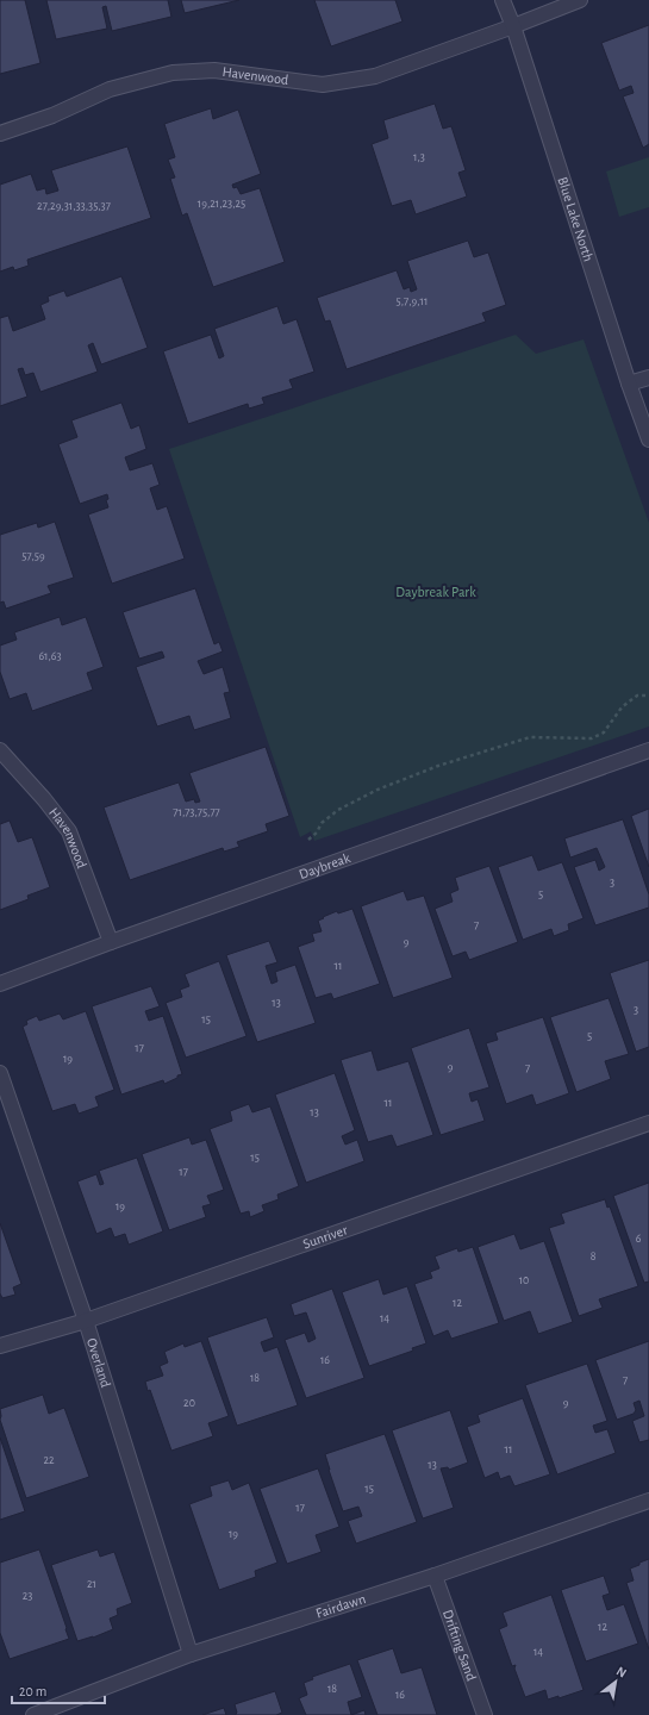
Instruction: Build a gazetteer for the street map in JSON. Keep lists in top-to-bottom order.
{
  "streets": {
    "street": [
      "Havenwood",
      "Blue Lake North",
      "Daybreak",
      "Sunriver",
      "Overland",
      "Fairdawn",
      "Drifting Sand"
    ]
  },
  "crossings": [
    ["Havenwood", "Blue Lake North"],
    ["Havenwood", "Daybreak"],
    ["Sunriver", "Overland"],
    ["Overland", "Fairdawn"],
    ["Fairdawn", "Drifting Sand"]
  ],
  "parks": ["Daybreak Park"],
  "house_numbers": [
    "1,3",
    "19,21,23,25",
    "27,29,31,33,35,37",
    "5,7,9,11",
    "57,59",
    "61,63",
    "71,73,75,77",
    "3",
    "5",
    "7",
    "9",
    "11",
    "13",
    "3",
    "15",
    "5",
    "17",
    "19",
    "9",
    "7",
    "11",
    "13",
    "15",
    "17",
    "19",
    "6",
    "8",
    "10",
    "12",
    "14",
    "16",
    "18",
    "7",
    "20",
    "9",
    "11",
    "22",
    "13",
    "15",
    "17",
    "19",
    "21",
    "23",
    "12",
    "14",
    "18",
    "16"
  ],
  "scale_bar": "20 m",
  "north": "top right"
}
